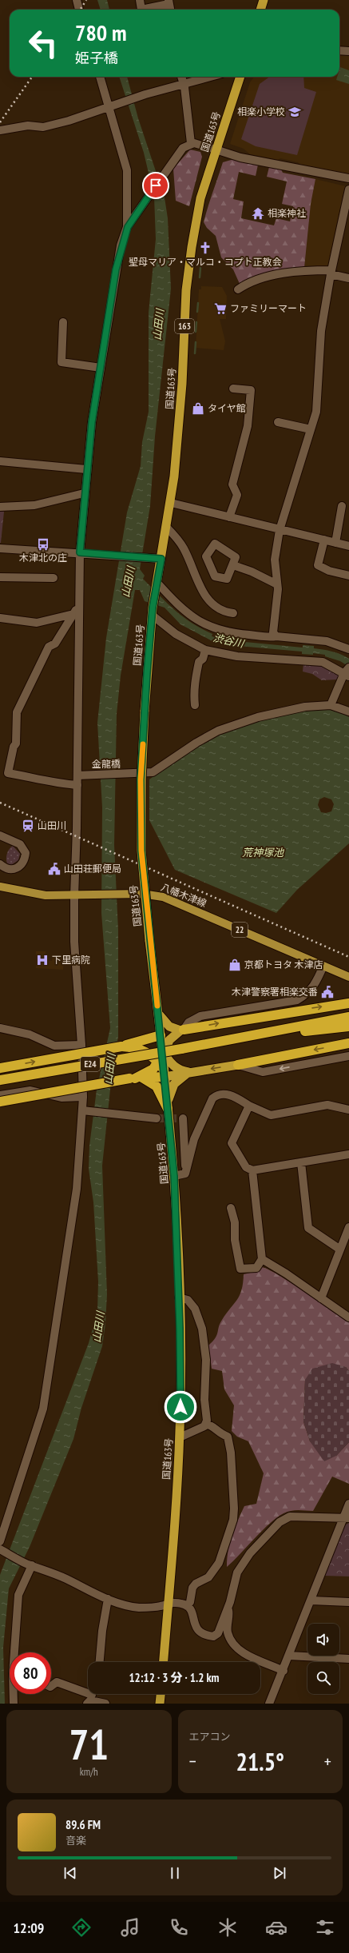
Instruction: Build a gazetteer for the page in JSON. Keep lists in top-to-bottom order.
{
  "streets": {
    "highway": ["国道163号", "163", "E24"],
    "main road": ["八幡木津線", "22"],
    "street": ["金龍橋"]
  },
  "water": ["山田川", "渋谷川", "荒神塚池"],
  "places": {
    "school or university": ["相楽小学校"],
    "temple": ["相楽神社"],
    "church": ["聖母マリア・マルコ・コプト正教会"],
    "supermarket": ["ファミリーマート"],
    "shop": ["タイヤ館", "京都トヨタ 木津店"],
    "bus stop": ["木津北の庄"],
    "station": ["山田川"],
    "public building": ["山田荘郵便局", "木津警察署相楽交番"],
    "hospital": ["下里病院"]
  },
  "page": {
    "turn": ["780 m", "姫子橋"],
    "limit": "80",
    "trip": "12:12 · 3 分 · 1.2 km",
    "tile": [
      ["71", "km/h"],
      "エアコン"
    ],
    "heat": ["−", "21.5°", "+"],
    "song": ["89.6 FM", "音楽"],
    "tabs": "12:09"
  }
}
